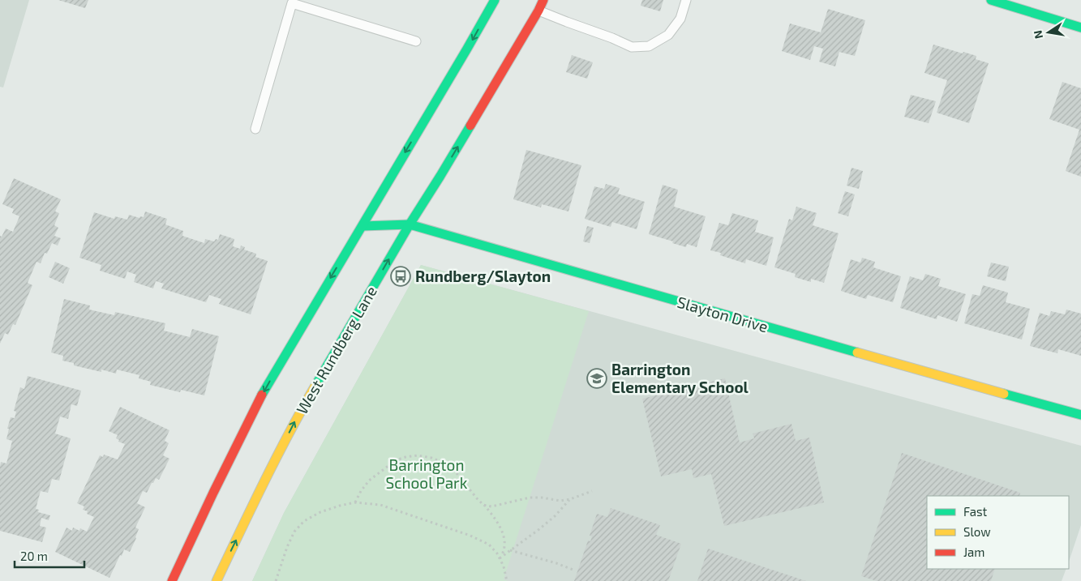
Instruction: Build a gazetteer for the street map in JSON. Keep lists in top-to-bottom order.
{
  "streets": {
    "main road": ["Slayton Drive", "West Rundberg Lane"]
  },
  "crossings": [
    ["Slayton Drive", "West Rundberg Lane"]
  ],
  "parks": ["Barrington School Park"],
  "places": {
    "bus stop": ["Rundberg/Slayton"],
    "school or university": ["Barrington Elementary School"]
  },
  "legend": ["Fast", "Slow", "Jam"],
  "scale_bar": "20 m",
  "north": "left"
}
